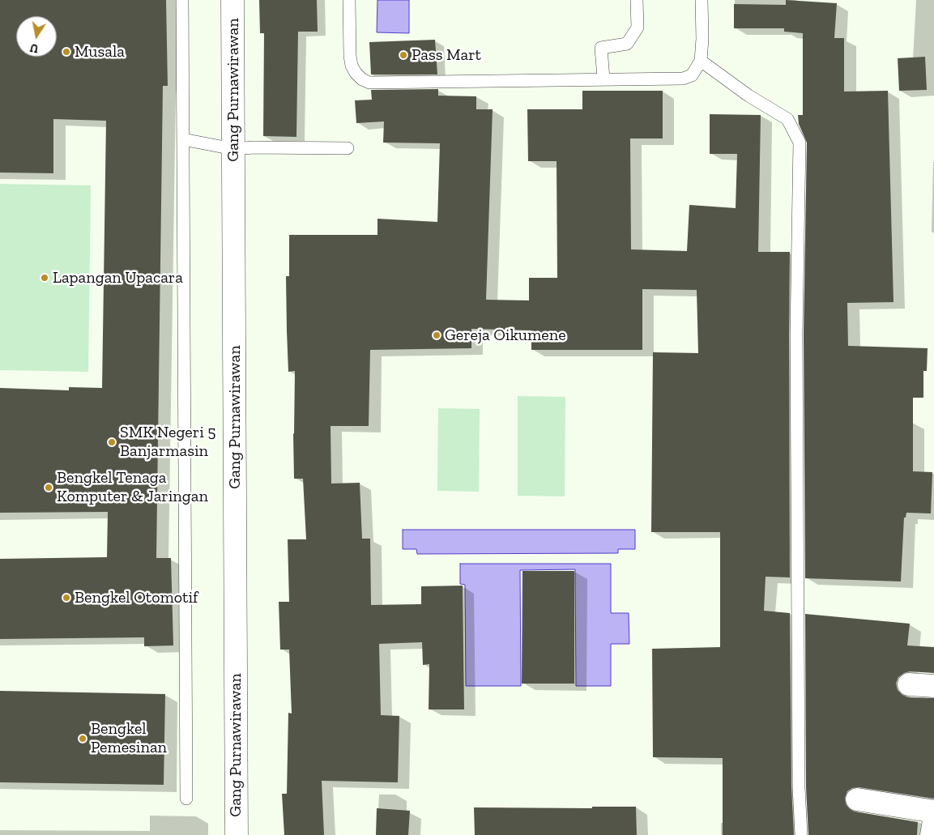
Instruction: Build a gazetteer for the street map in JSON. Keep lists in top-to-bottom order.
{
  "streets": {
    "street": ["Gang Purnawirawan"]
  },
  "places": [
    "Musala",
    "Pass Mart",
    "Lapangan Upacara",
    "Gereja Oikumene",
    "SMK Negeri 5 Banjarmasin",
    "Bengkel Tenaga Komputer & Jaringan",
    "Bengkel Otomotif",
    "Bengkel Pemesinan"
  ],
  "north": "bottom"
}
